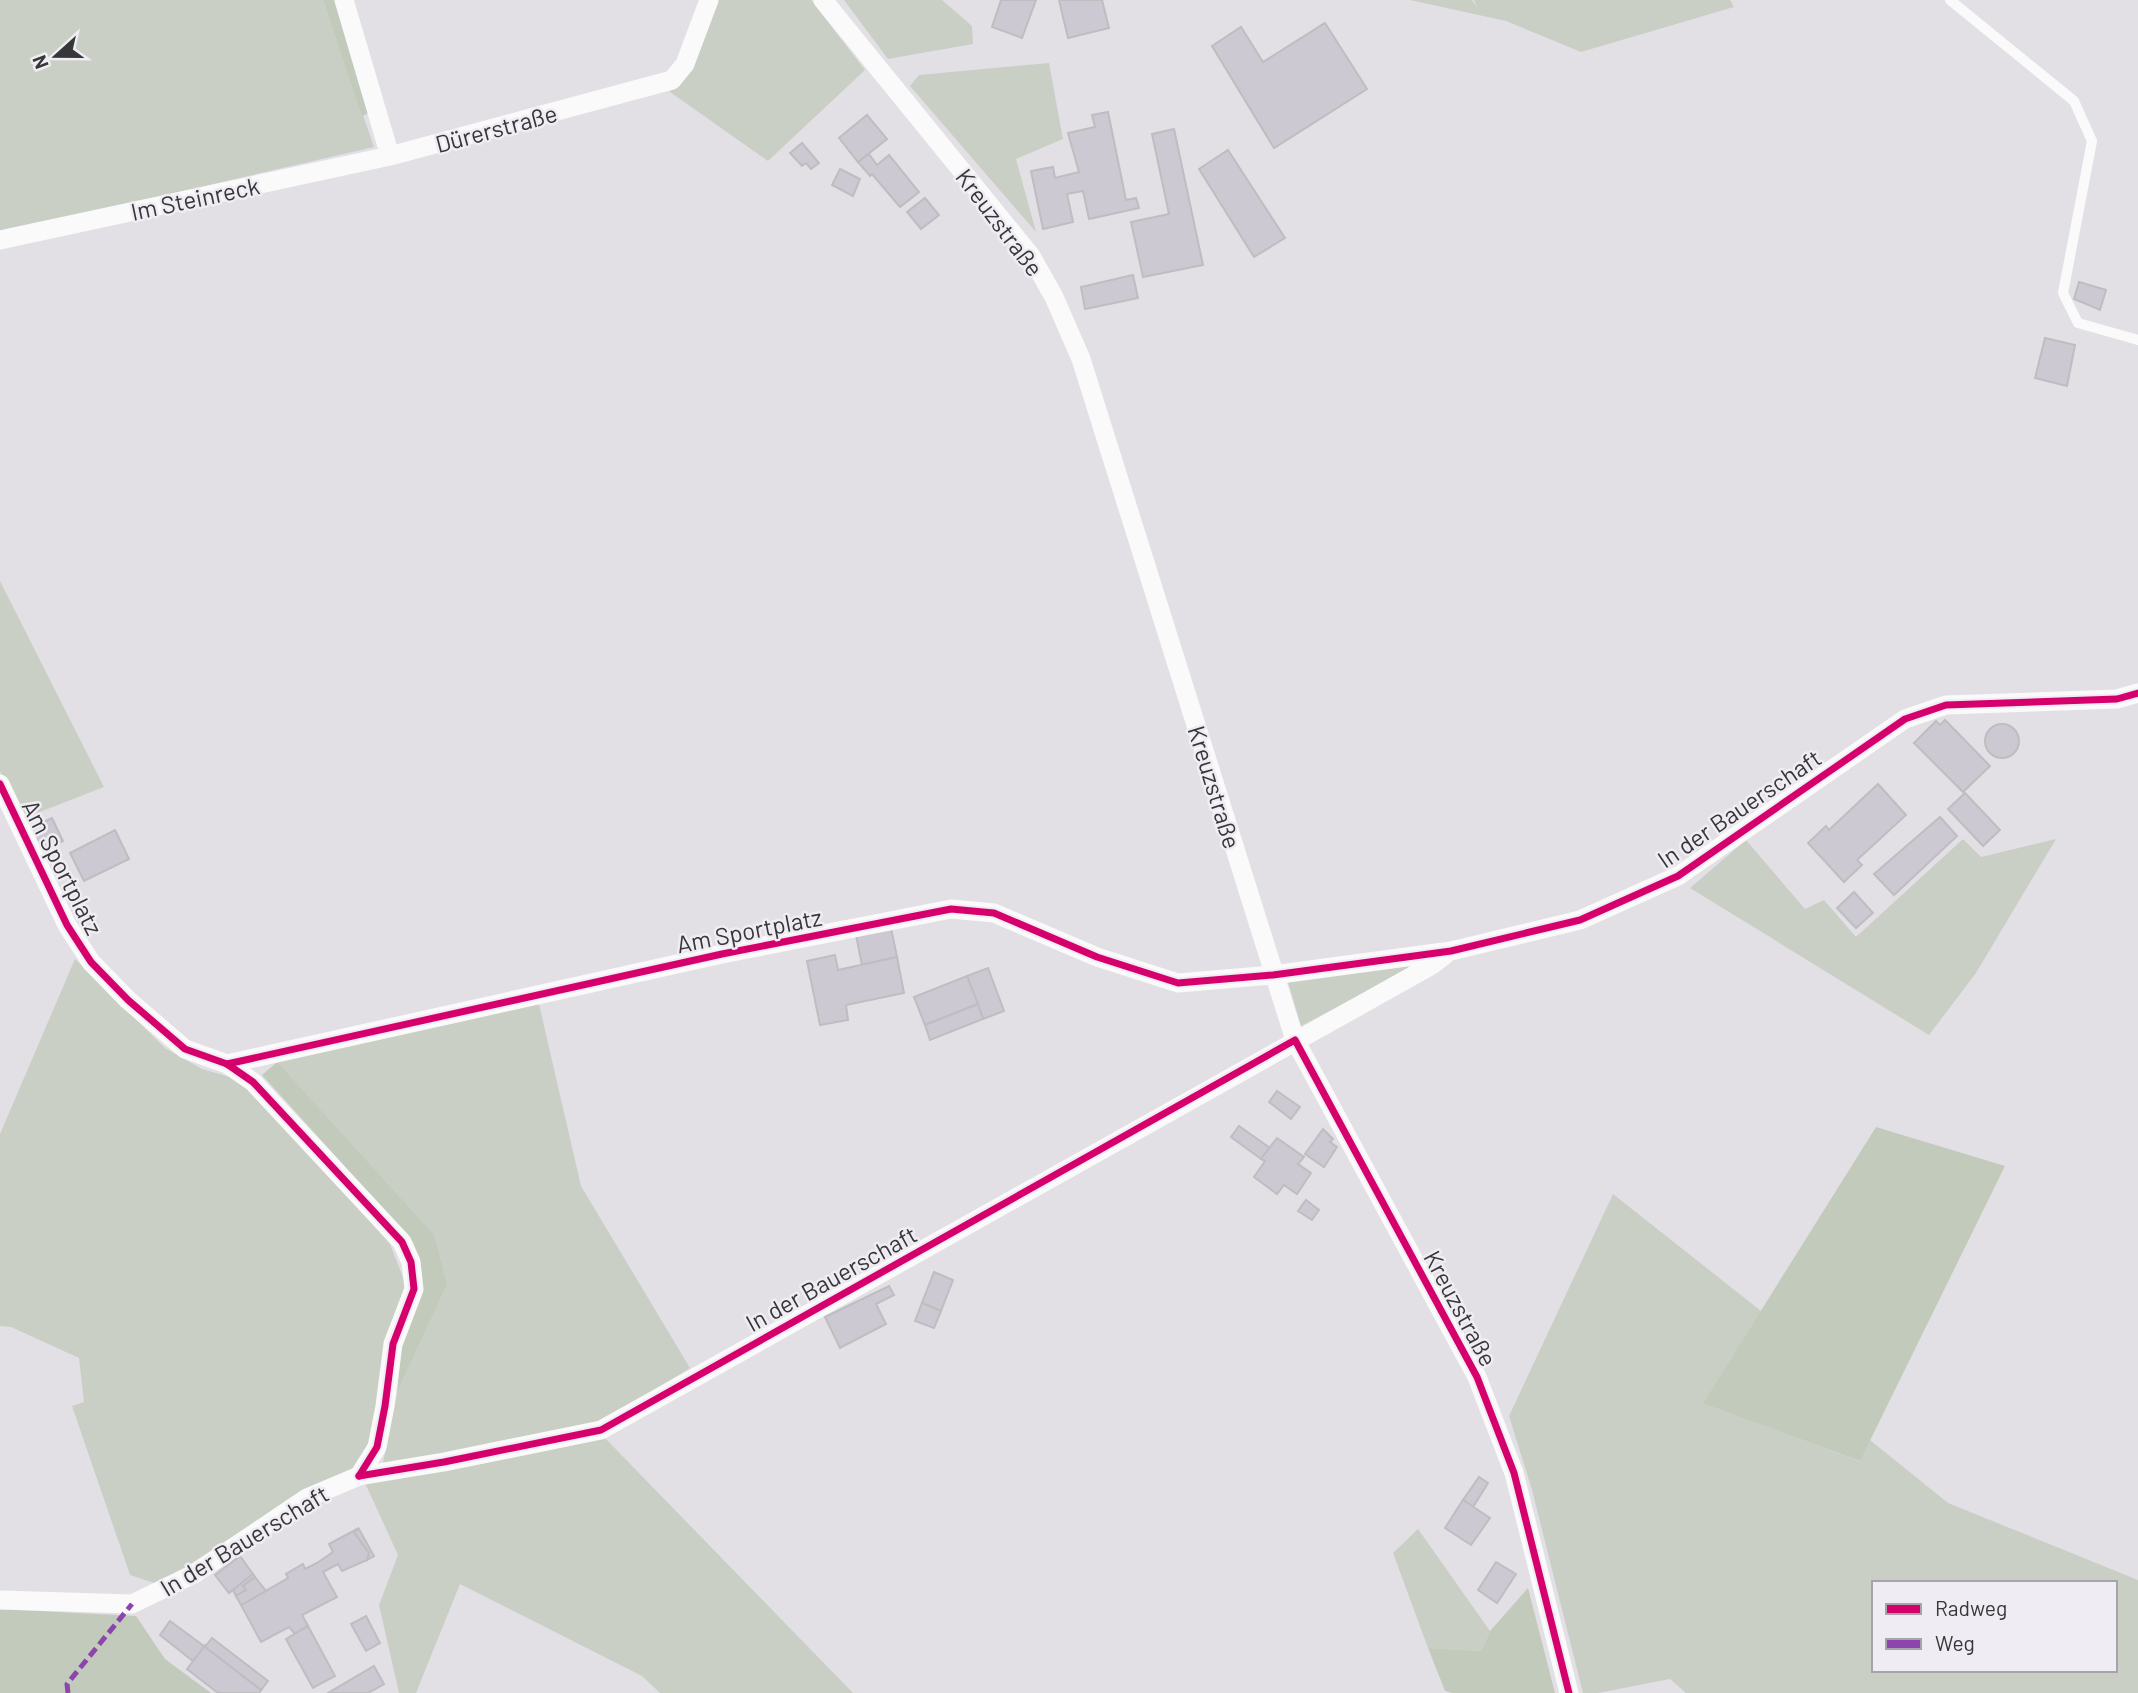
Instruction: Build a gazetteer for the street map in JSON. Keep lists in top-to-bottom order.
{
  "streets": {
    "street": [
      "Dürerstraße",
      "Im Steinreck",
      "Kreuzstraße",
      "In der Bauerschaft",
      "Am Sportplatz"
    ]
  },
  "crossings": [
    ["Dürerstraße", "Im Steinreck"],
    ["Kreuzstraße", "In der Bauerschaft"],
    ["Kreuzstraße", "Am Sportplatz"],
    ["In der Bauerschaft", "Am Sportplatz"]
  ],
  "legend": ["Radweg", "Weg"],
  "north": "left"
}
